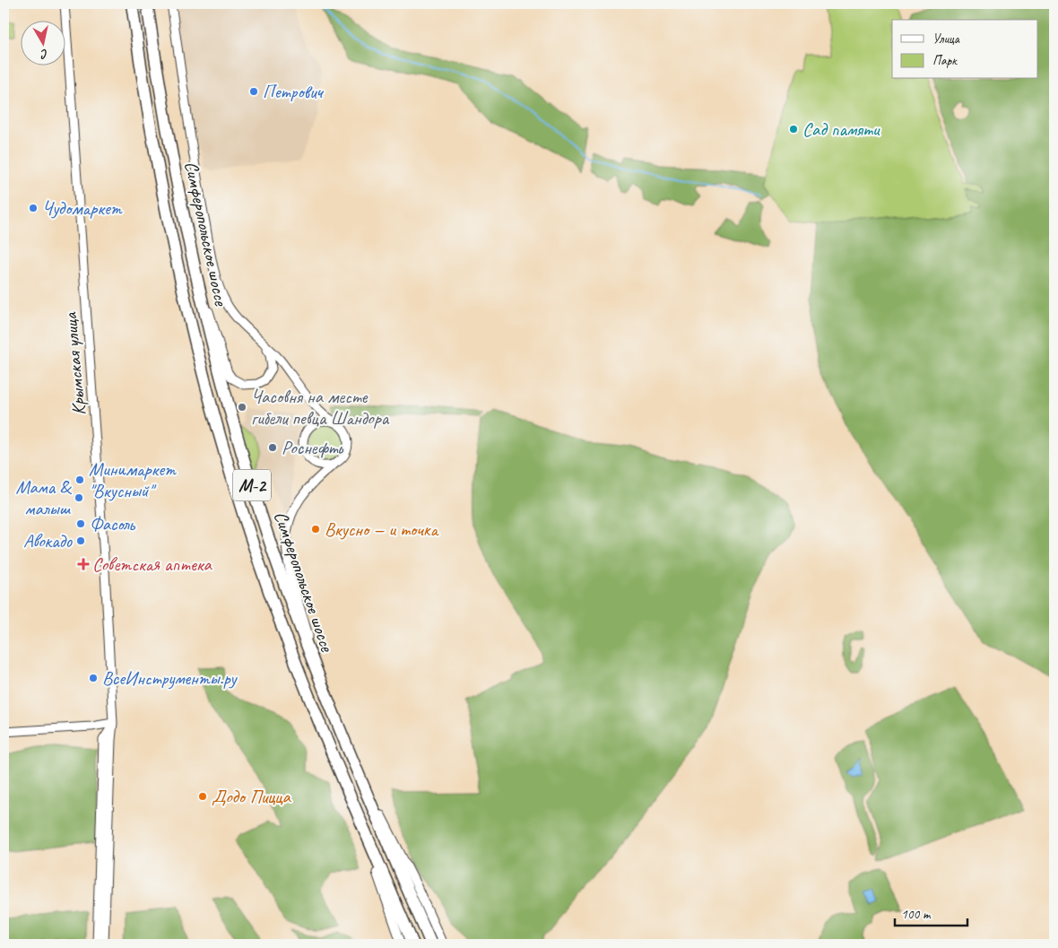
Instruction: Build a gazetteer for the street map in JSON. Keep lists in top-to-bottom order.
{
  "streets": {
    "highway": ["Симферопольское шоссе", "М-2"],
    "street": ["Крымская улица"]
  },
  "places": {
    "other": [
      "Петрович",
      "Сад памяти",
      "Чудомаркет",
      "Часовня на месте гибели певца Шандора",
      "Роснефть",
      "Минимаркет \"Вкусный\"",
      "Мама & малыш",
      "Фасоль",
      "Вкусно — и точка",
      "Авокадо",
      "ВсеИнструменты.ру",
      "Додо Пицца"
    ],
    "health": ["Советская аптека"]
  },
  "legend": ["Улица", "Парк"],
  "scale_bar": "100 m",
  "north": "bottom"
}
